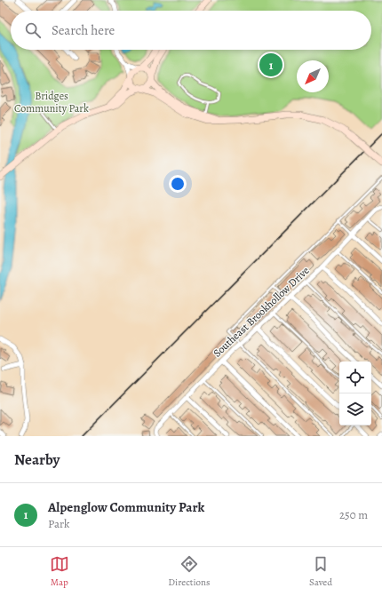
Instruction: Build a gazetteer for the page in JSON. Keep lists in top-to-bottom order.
{
  "streets": {
    "street": ["Southeast Brookhollow Drive"]
  },
  "parks": ["Bridges Community Park"],
  "north": "bottom left",
  "page": {
    "search": "Search here",
    "pins": "1",
    "heading": "Nearby",
    "list": [
      {
        "mark": "1",
        "name": "Alpenglow Community Park",
        "note": "Park",
        "value": "250 m"
      }
    ],
    "nav": ["Map", "Directions", "Saved"]
  }
}
